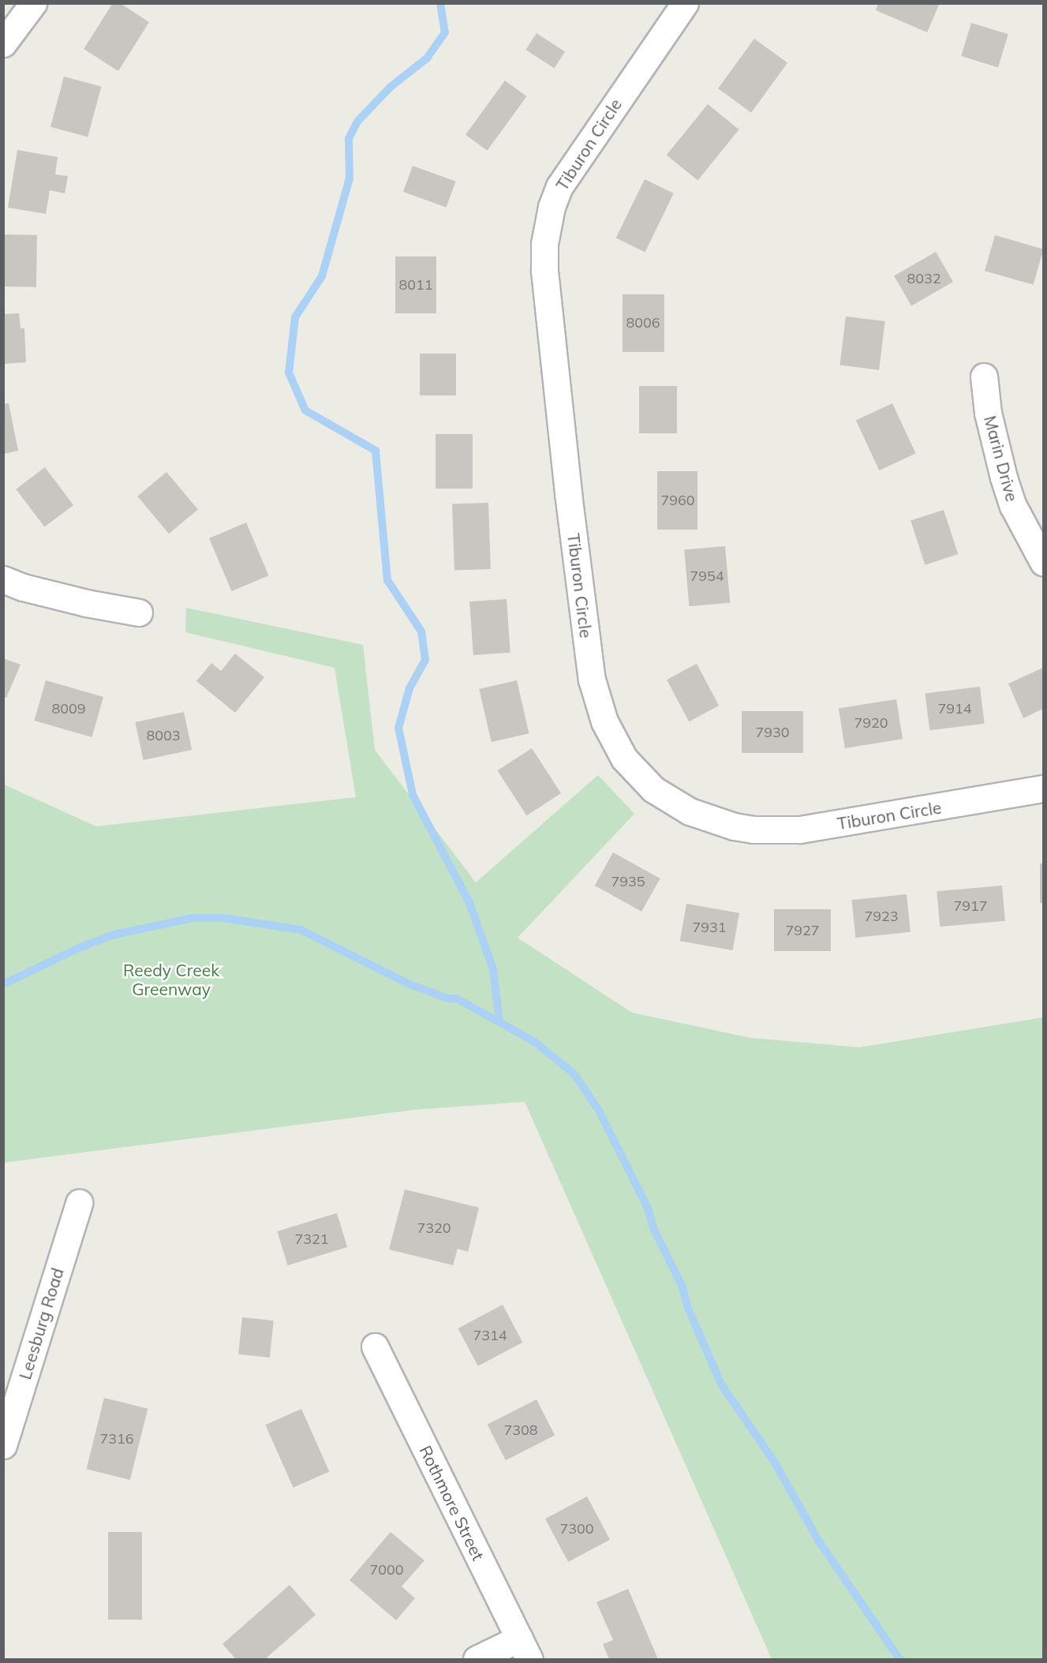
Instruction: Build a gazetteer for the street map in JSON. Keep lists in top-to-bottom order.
{
  "streets": {
    "street": [
      "Tiburon Circle",
      "Marin Drive",
      "Leesburg Road",
      "Rothmore Street"
    ]
  },
  "parks": ["Reedy Creek Greenway"],
  "house_numbers": [
    "8032",
    "8011",
    "8006",
    "7960",
    "7954",
    "8009",
    "7914",
    "7920",
    "7930",
    "8003",
    "7935",
    "7917",
    "7923",
    "7931",
    "7927",
    "7320",
    "7321",
    "7314",
    "7308",
    "7316",
    "7300",
    "7000"
  ]
}
